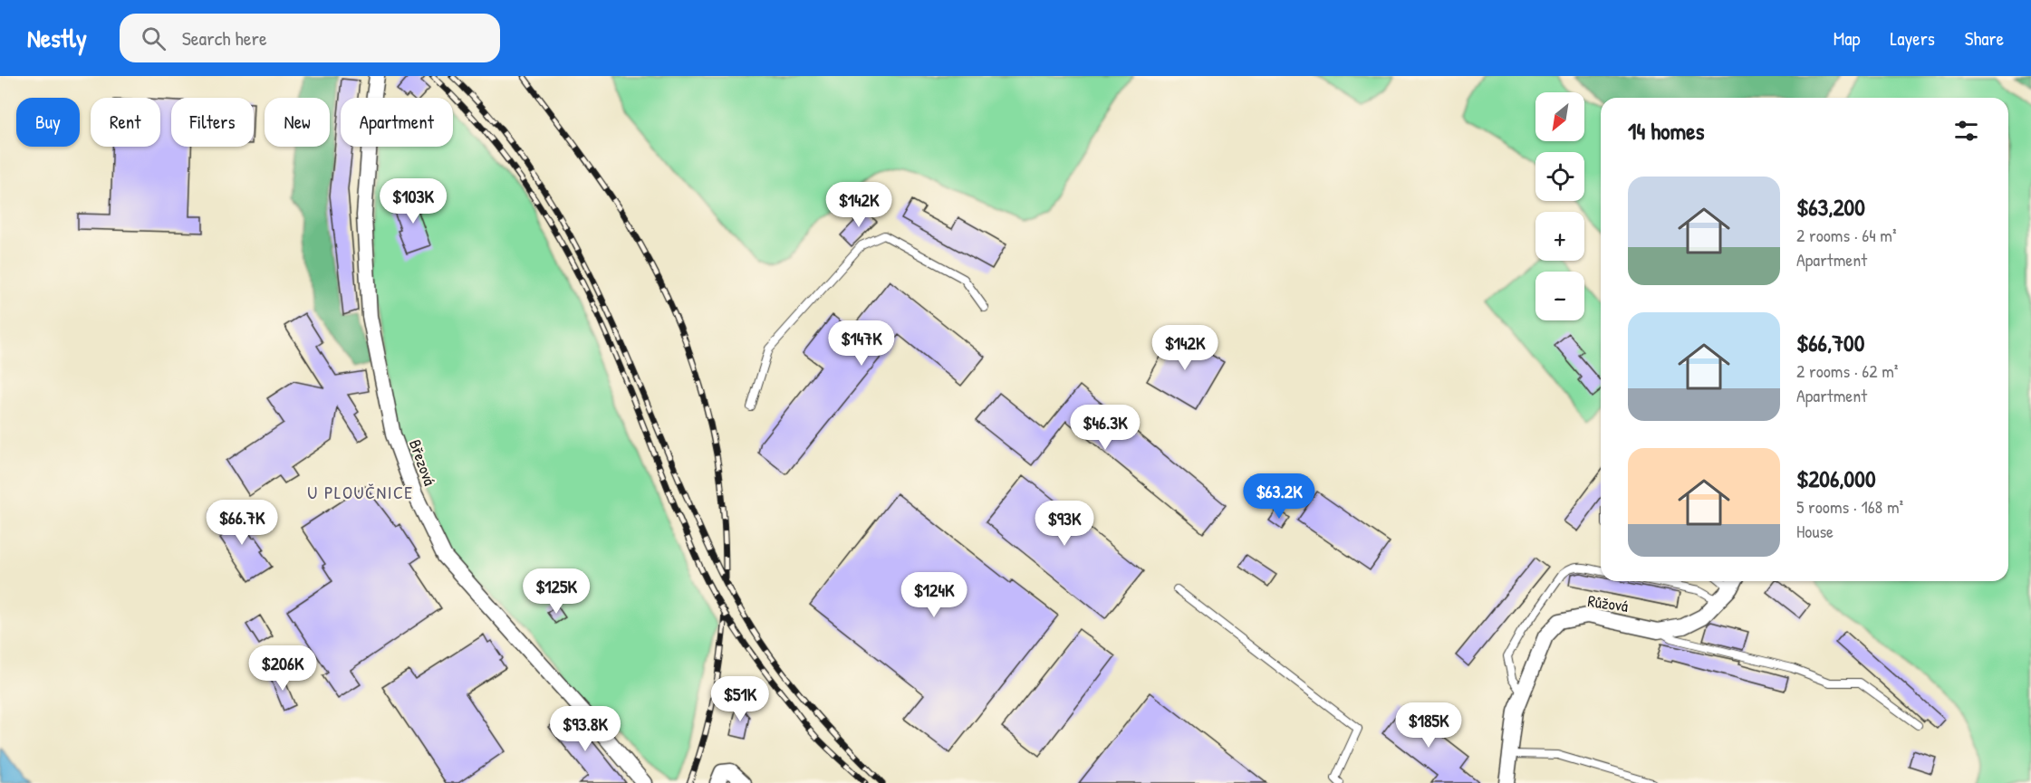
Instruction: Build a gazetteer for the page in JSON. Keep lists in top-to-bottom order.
{
  "streets": {
    "street": ["Březová", "Růžová"]
  },
  "districts": ["U PLOUČNICE"],
  "north": "bottom left",
  "page": {
    "header": "Nestly",
    "search": "Search here",
    "nav": ["Map", "Layers", "Share"],
    "map_buttons": ["+", "−"],
    "chip": [
      "Buy",
      "Rent",
      "Filters",
      "New",
      "Apartment"
    ],
    "heading": "14 homes",
    "list": [
      {
        "name": "$63,200",
        "note": "2 rooms · 64 m² · Apartment"
      },
      {
        "name": "$66,700",
        "note": "2 rooms · 62 m² · Apartment"
      },
      {
        "name": "$206,000",
        "note": "5 rooms · 168 m² · House"
      }
    ],
    "price": [
      "$103K",
      "$142K",
      "$147K",
      "$142K",
      "$46.3K",
      "$63.2K",
      "$66.7K",
      "$93K",
      "$125K",
      "$124K",
      "$206K",
      "$51K",
      "$185K",
      "$93.8K"
    ]
  }
}
